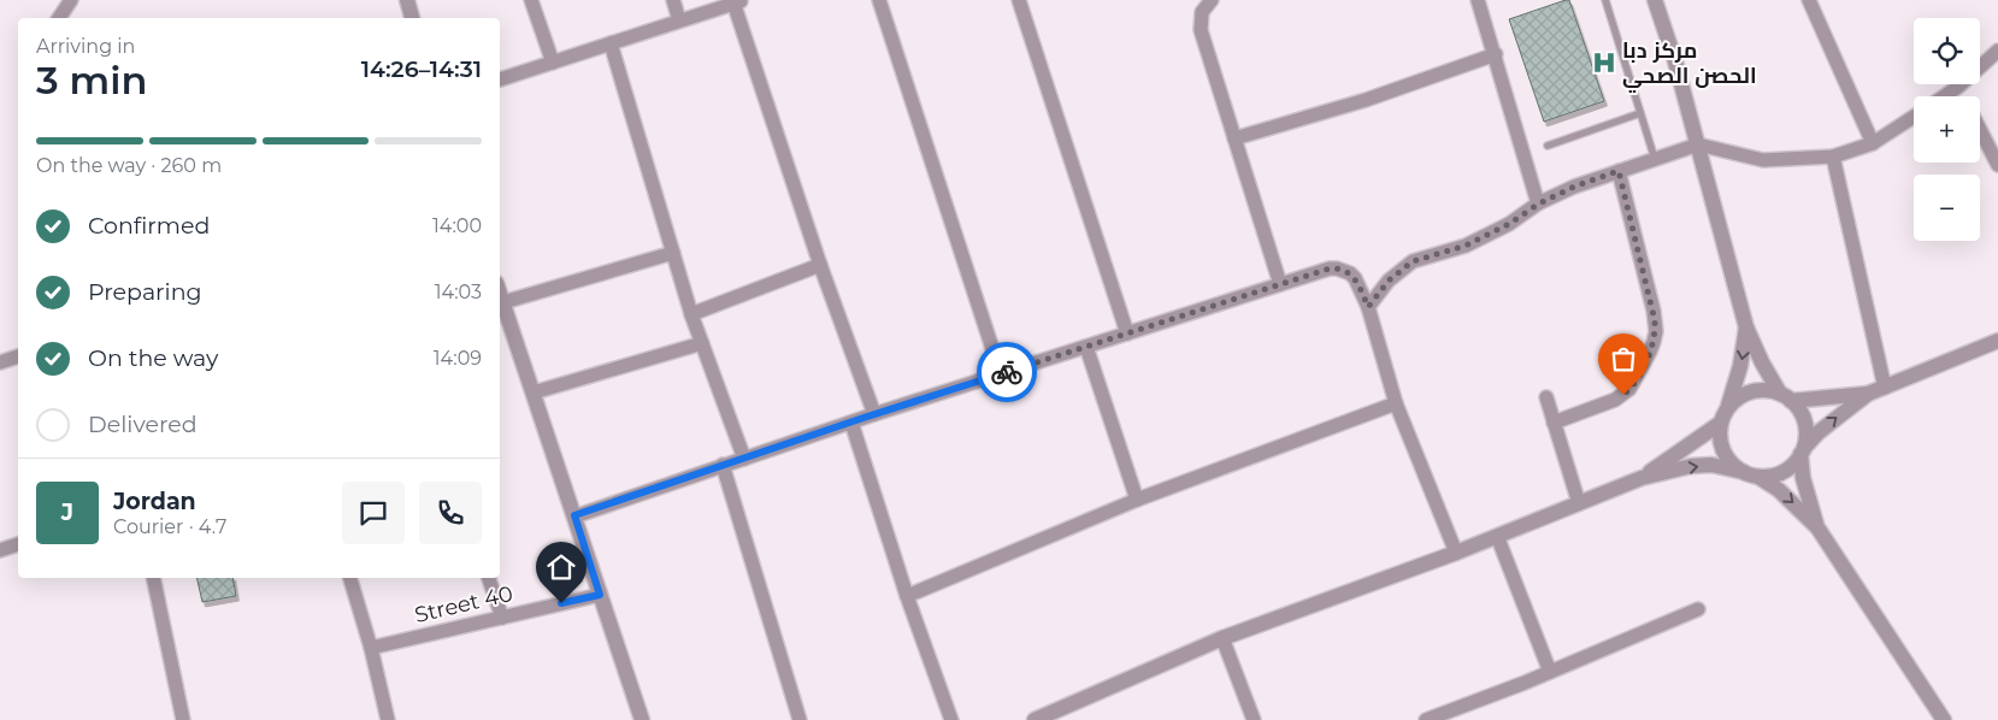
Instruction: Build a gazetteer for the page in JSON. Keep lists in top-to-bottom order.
{
  "streets": {
    "street": ["Street 40"]
  },
  "places": {
    "hospital": ["مركز دبا الحصن الصحي"]
  },
  "page": {
    "map_buttons": ["+", "−"],
    "heading": ["3 min", "Arriving in", "14:26–14:31"],
    "panel": ["Jordan", "Courier · 4.7"],
    "bar": "On the way · 260 m",
    "list": [
      ["Confirmed", "14:00"],
      ["Preparing", "14:03"],
      ["On the way", "14:09"],
      "Delivered"
    ],
    "round": "J"
  }
}
